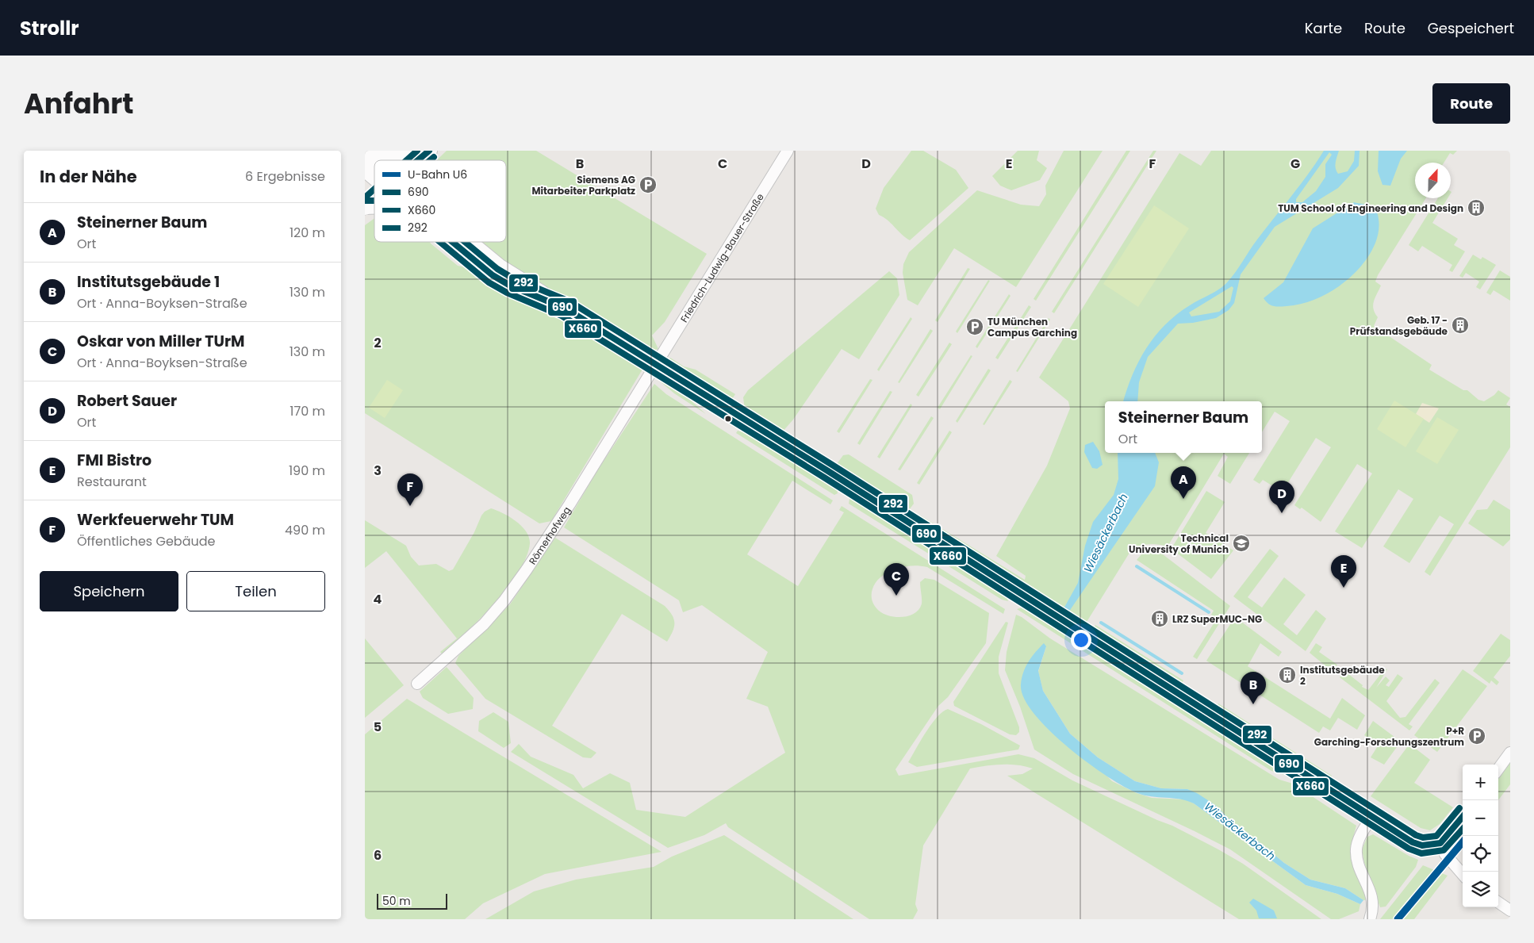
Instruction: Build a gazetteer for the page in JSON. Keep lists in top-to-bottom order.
{
  "streets": {
    "street": ["Friedrich-Ludwig-Bauer-Straße", "Römerhofweg"]
  },
  "crossings": [
    ["Friedrich-Ludwig-Bauer-Straße", "Römerhofweg"]
  ],
  "water": ["Wiesäckerbach"],
  "places": {
    "parking": ["Siemens AG Mitarbeiter Parkplatz", "TU München Campus Garching", "P+R Garching-Forschungszentrum"],
    "building": [
      "TUM School of Engineering and Design",
      "Geb. 17 - Prüfstandsgebäude",
      "LRZ SuperMUC-NG",
      "Institutsgebäude 2"
    ],
    "school or university": ["Technical University of Munich"]
  },
  "lines": [
    "transit line 690",
    "transit line 292",
    "transit line X660",
    "metro line U6"
  ],
  "legend": [
    "U-Bahn U6",
    "690",
    "X660",
    "292"
  ],
  "scale_bar": "50 m",
  "north": "top",
  "page": {
    "header": "Strollr",
    "nav": ["Karte", "Route", "Gespeichert"],
    "title": "Anfahrt",
    "buttons": [
      "Route",
      ["Speichern", "Teilen"]
    ],
    "heading": ["In der Nähe", "6 Ergebnisse"],
    "list": [
      {
        "mark": "A",
        "name": "Steinerner Baum",
        "note": "Ort",
        "value": "120 m"
      },
      {
        "mark": "B",
        "name": "Institutsgebäude 1",
        "note": "Ort · Anna-Boyksen-Straße",
        "value": "130 m"
      },
      {
        "mark": "C",
        "name": "Oskar von Miller TUrM",
        "note": "Ort · Anna-Boyksen-Straße",
        "value": "130 m"
      },
      {
        "mark": "D",
        "name": "Robert Sauer",
        "note": "Ort",
        "value": "170 m"
      },
      {
        "mark": "E",
        "name": "FMI Bistro",
        "note": "Restaurant",
        "value": "190 m"
      },
      {
        "mark": "F",
        "name": "Werkfeuerwehr TUM",
        "note": "Öffentliches Gebäude",
        "value": "490 m"
      }
    ],
    "popup": ["Steinerner Baum", "Ort"],
    "pins": [
      "A",
      "F",
      "D",
      "E",
      "C",
      "B"
    ],
    "map_buttons": ["+", "−"],
    "scale": "50 m"
  },
  "grid": {
    "columns": [
      "B",
      "C",
      "D",
      "E",
      "F",
      "G"
    ],
    "rows": [
      "2",
      "3",
      "4",
      "5",
      "6"
    ]
  }
}
